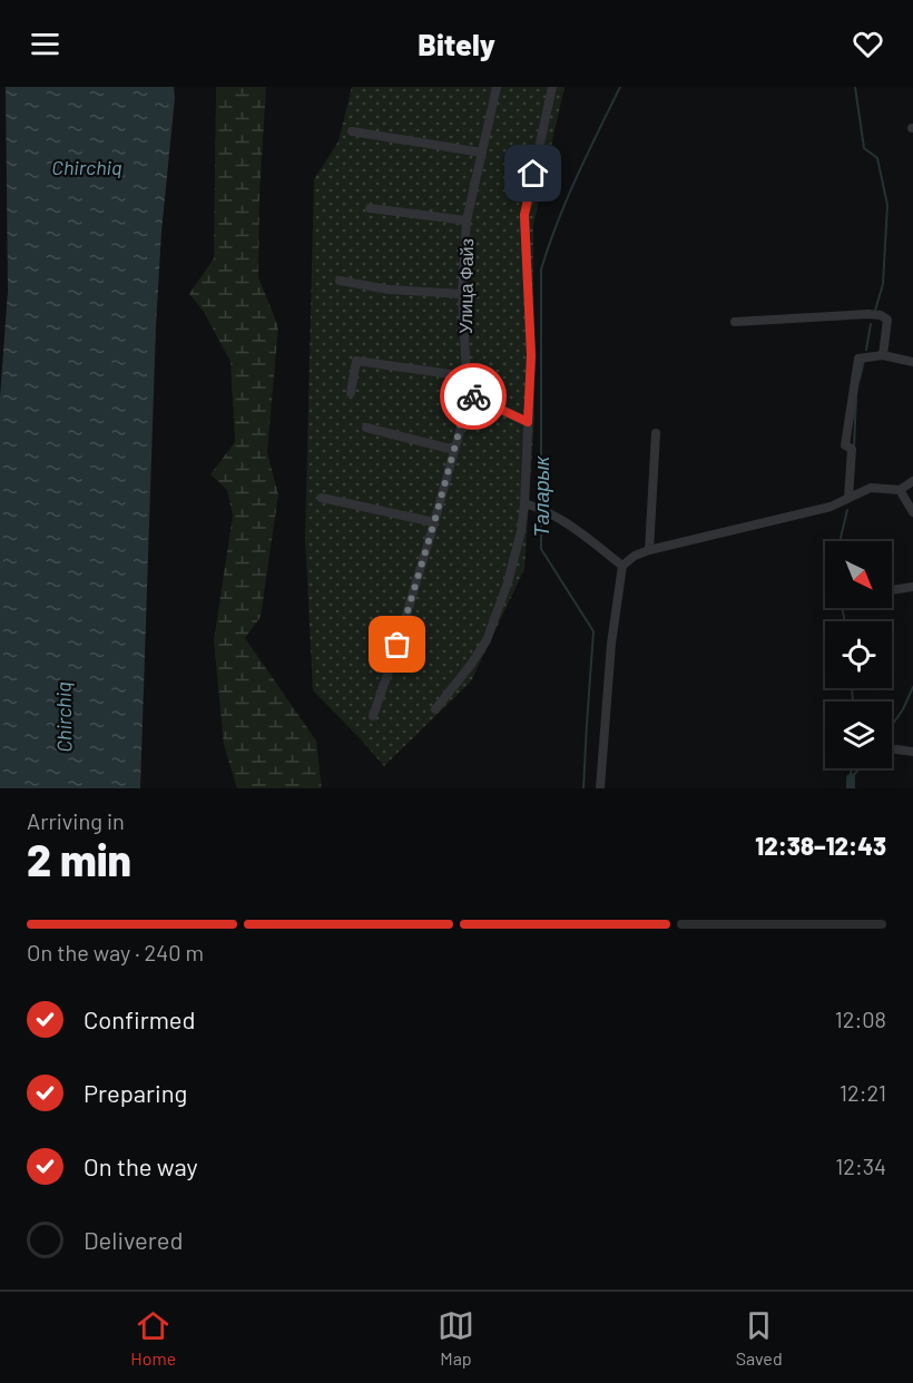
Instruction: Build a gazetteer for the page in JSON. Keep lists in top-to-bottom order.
{
  "streets": {
    "street": ["Улица Файз"]
  },
  "water": ["Chirchiq", "Таларык"],
  "north": "bottom right",
  "page": {
    "header": "Bitely",
    "heading": ["2 min", "Arriving in", "12:38–12:43"],
    "bar": "On the way · 240 m",
    "list": [
      ["Confirmed", "12:08"],
      ["Preparing", "12:21"],
      ["On the way", "12:34"],
      "Delivered"
    ],
    "tabs": ["Home", "Map", "Saved"]
  }
}
